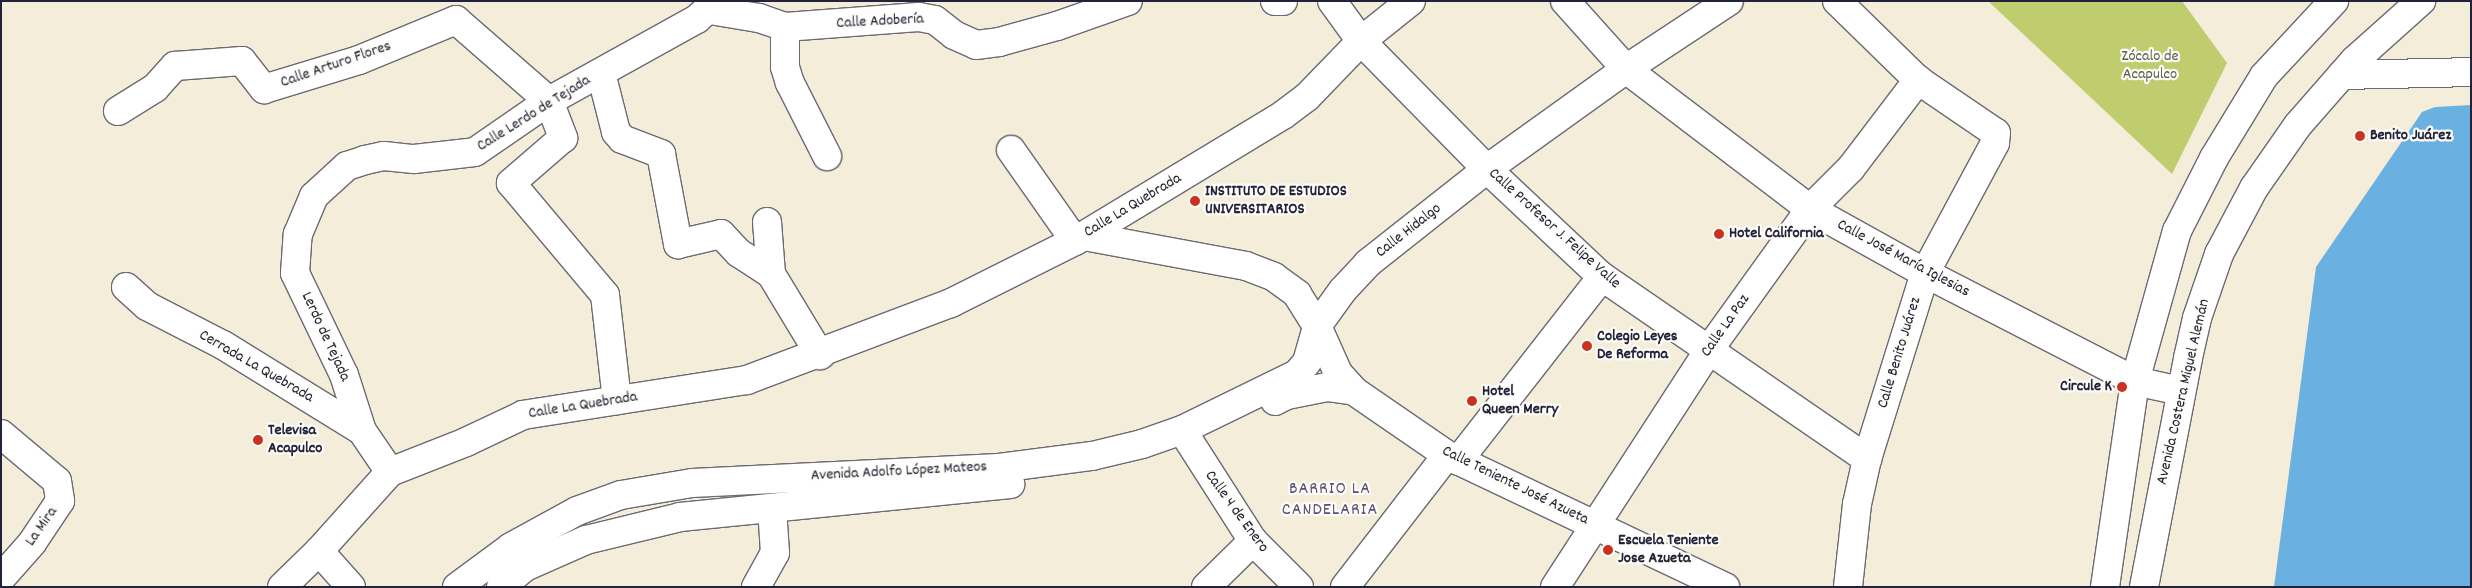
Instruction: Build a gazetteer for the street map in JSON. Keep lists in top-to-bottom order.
{
  "streets": {
    "street": [
      "Calle Adobería",
      "Calle Arturo Flores",
      "Calle Lerdo de Tejada",
      "Calle La Quebrada",
      "Calle Profesor J. Felipe Valle",
      "Calle Hidalgo",
      "Calle José María Iglesias",
      "Calle La Paz",
      "Lerdo de Tejada",
      "Calle Benito Juárez",
      "Cerrada La Quebrada",
      "Avenida Costera Miguel Alemán",
      "Avenida Adolfo López Mateos",
      "Calle Teniente José Azueta",
      "Calle 4 de Enero",
      "La Mira"
    ]
  },
  "crossings": [
    ["Calle Adobería", "Calle Lerdo de Tejada"],
    ["Calle Arturo Flores", "Calle Lerdo de Tejada"],
    ["Calle Lerdo de Tejada", "Lerdo de Tejada"],
    ["Calle La Quebrada", "Calle Profesor J. Felipe Valle"],
    ["Calle La Quebrada", "Lerdo de Tejada"],
    ["Calle Profesor J. Felipe Valle", "Calle Hidalgo"],
    ["Calle Profesor J. Felipe Valle", "Calle La Paz"],
    ["Calle Profesor J. Felipe Valle", "Calle Benito Juárez"],
    ["Calle Hidalgo", "Calle José María Iglesias"],
    ["Calle Hidalgo", "Avenida Adolfo López Mateos"],
    ["Calle Hidalgo", "Calle Teniente José Azueta"],
    ["Calle José María Iglesias", "Calle La Paz"],
    ["Calle José María Iglesias", "Calle Benito Juárez"],
    ["Calle José María Iglesias", "Avenida Costera Miguel Alemán"],
    ["Calle La Paz", "Calle Benito Juárez"],
    ["Calle La Paz", "Calle Teniente José Azueta"],
    ["Lerdo de Tejada", "Cerrada La Quebrada"],
    ["Avenida Adolfo López Mateos", "Calle Teniente José Azueta"],
    ["Avenida Adolfo López Mateos", "Calle 4 de Enero"]
  ],
  "districts": ["BARRIO LA CANDELARIA"],
  "parks": ["Zócalo de Acapulco"],
  "places": [
    "Benito Juárez",
    "INSTITUTO DE ESTUDIOS UNIVERSITARIOS",
    "Hotel California",
    "Colegio Leyes De Reforma",
    "Circule K",
    "Hotel Queen Merry",
    "Televisa Acapulco",
    "Escuela Teniente Jose Azueta"
  ]
}
